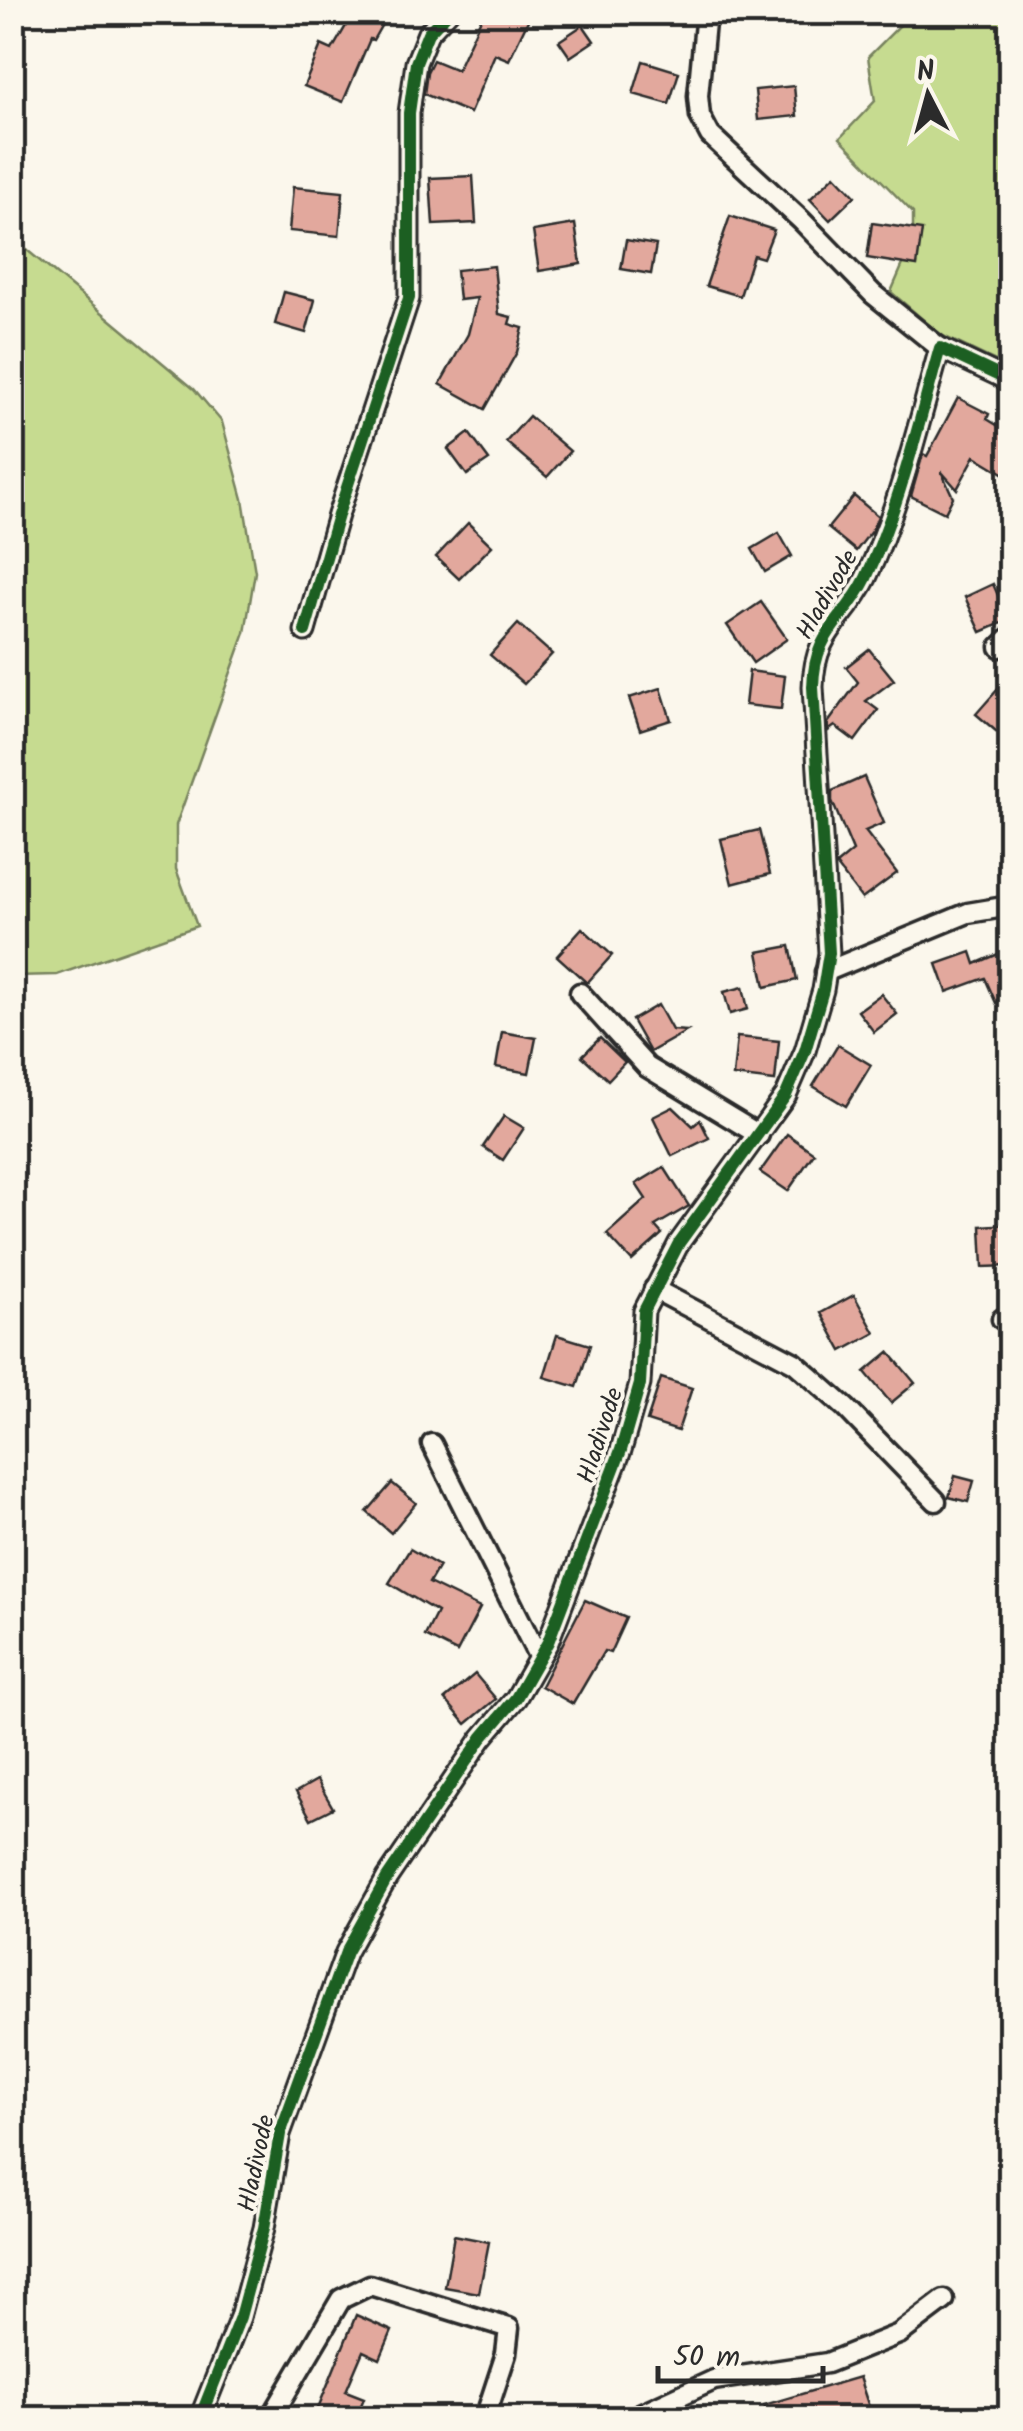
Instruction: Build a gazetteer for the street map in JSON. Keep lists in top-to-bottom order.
{
  "streets": {
    "street": ["Hladivode"]
  },
  "scale_bar": "50 m",
  "north": "top"
}
